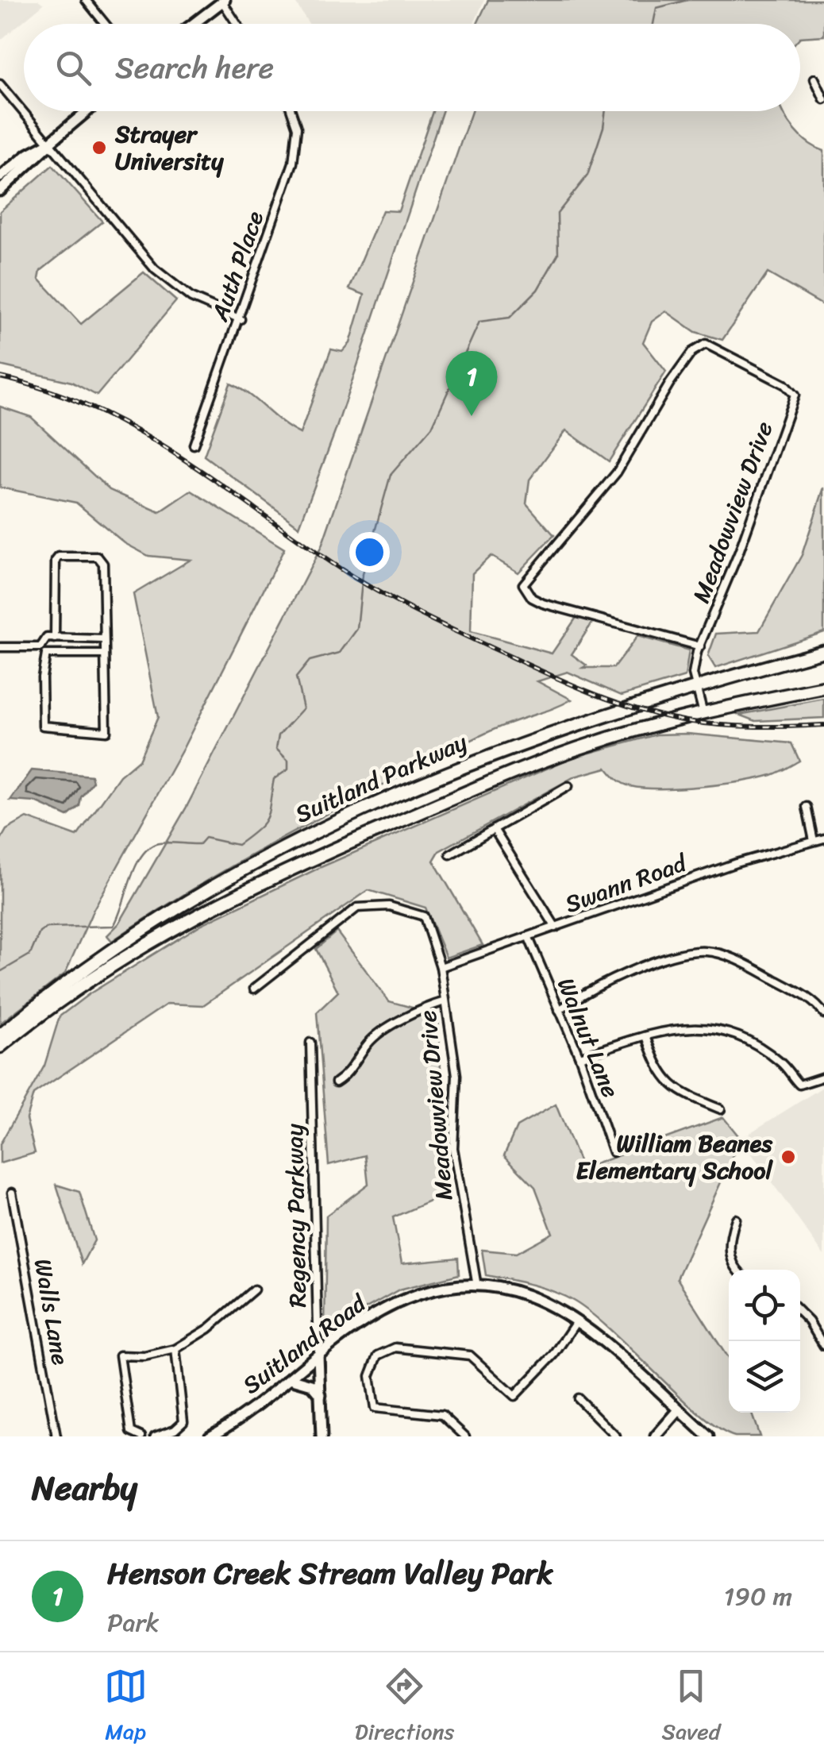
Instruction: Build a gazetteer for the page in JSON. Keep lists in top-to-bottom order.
{
  "streets": {
    "highway": ["Suitland Parkway"],
    "main road": ["Regency Parkway", "Suitland Road"],
    "street": [
      "Auth Place",
      "Meadowview Drive",
      "Swann Road",
      "Walnut Lane",
      "Walls Lane"
    ]
  },
  "crossings": [
    ["Meadowview Drive", "Suitland Parkway"],
    ["Meadowview Drive", "Swann Road"],
    ["Meadowview Drive", "Suitland Road"],
    ["Swann Road", "Walnut Lane"],
    ["Regency Parkway", "Suitland Road"]
  ],
  "places": ["Strayer University", "William Beanes Elementary School"],
  "page": {
    "search": "Search here",
    "pins": "1",
    "heading": "Nearby",
    "list": [
      {
        "mark": "1",
        "name": "Henson Creek Stream Valley Park",
        "note": "Park",
        "value": "190 m"
      }
    ],
    "nav": ["Map", "Directions", "Saved"]
  }
}
